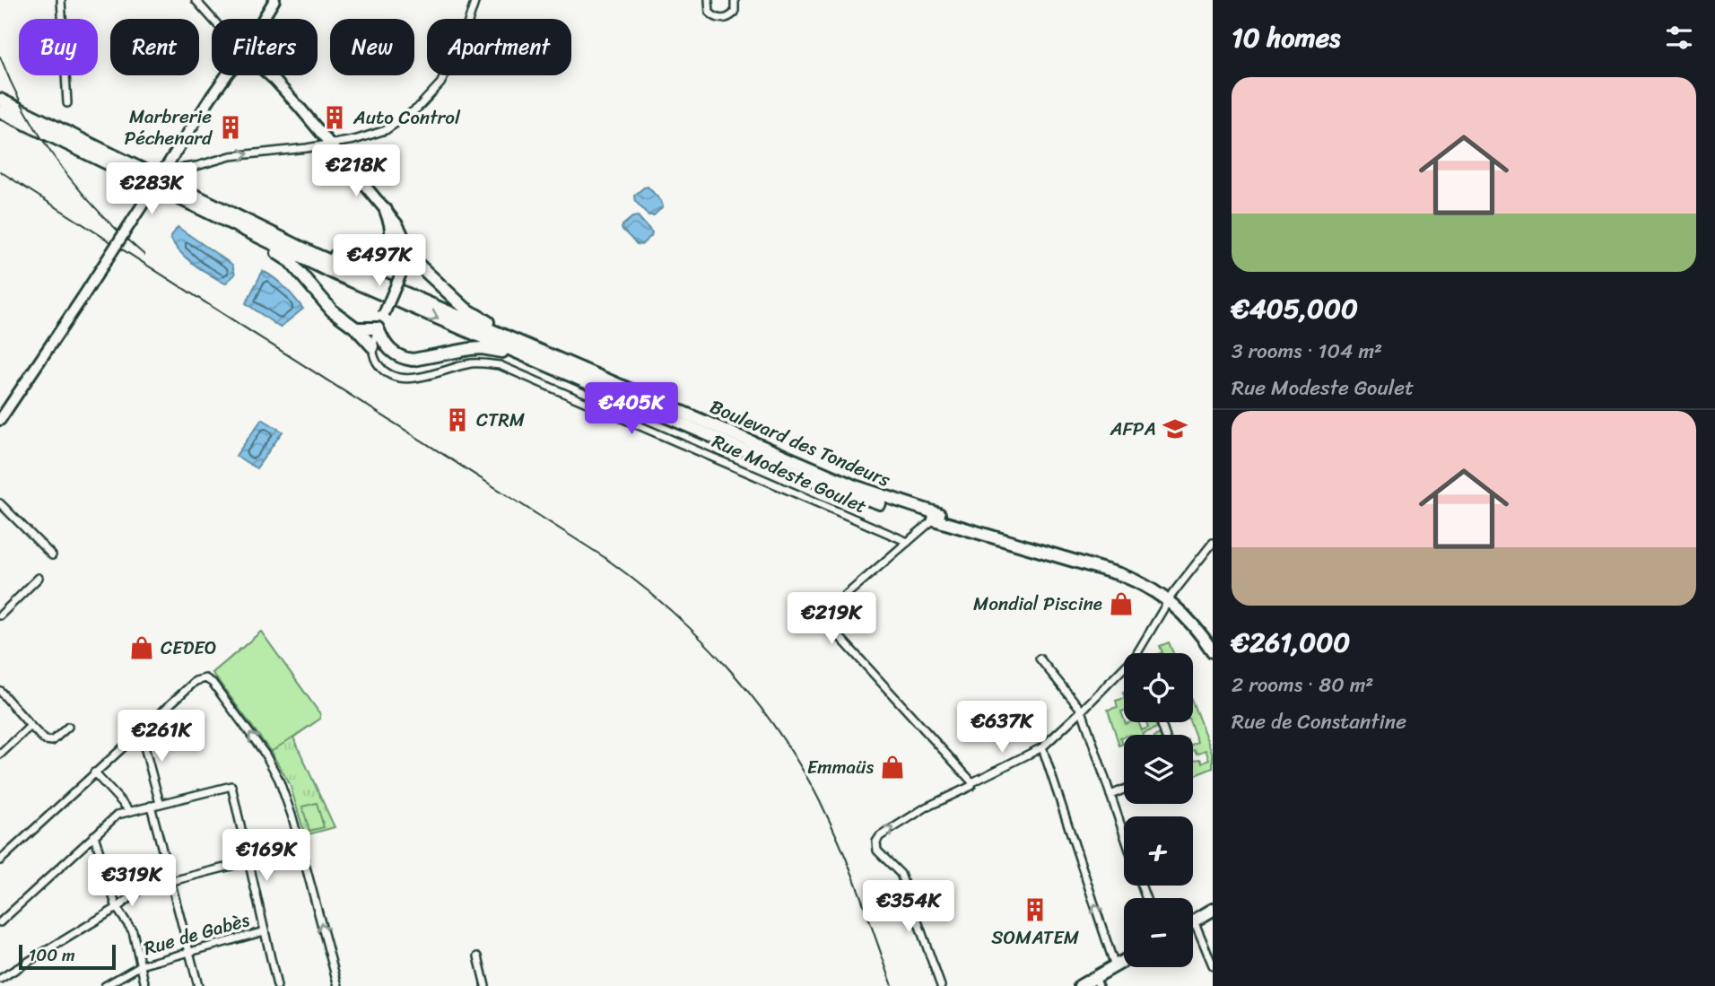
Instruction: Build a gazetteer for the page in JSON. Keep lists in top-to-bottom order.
{
  "streets": {
    "main road": ["Boulevard des Tondeurs"],
    "street": ["Rue Modeste Goulet", "Rue de Gabès"]
  },
  "places": {
    "building": [
      "Auto Control",
      "Marbrerie Péchenard",
      "CTRM",
      "SOMATEM"
    ],
    "school or university": ["AFPA"],
    "shop": ["Mondial Piscine", "CEDEO", "Emmaüs"]
  },
  "scale_bar": "100 m",
  "page": {
    "heading": "10 homes",
    "chip": [
      "Buy",
      "Rent",
      "Filters",
      "New",
      "Apartment"
    ],
    "list": [
      {
        "name": "€405,000",
        "note": "3 rooms · 104 m² · Rue Modeste Goulet"
      },
      {
        "name": "€261,000",
        "note": "2 rooms · 80 m² · Rue de Constantine"
      }
    ],
    "price": [
      "€218K",
      "€283K",
      "€497K",
      "€405K",
      "€219K",
      "€637K",
      "€261K",
      "€169K",
      "€319K",
      "€354K"
    ],
    "map_buttons": ["+", "−"],
    "scale": "100 m"
  }
}
